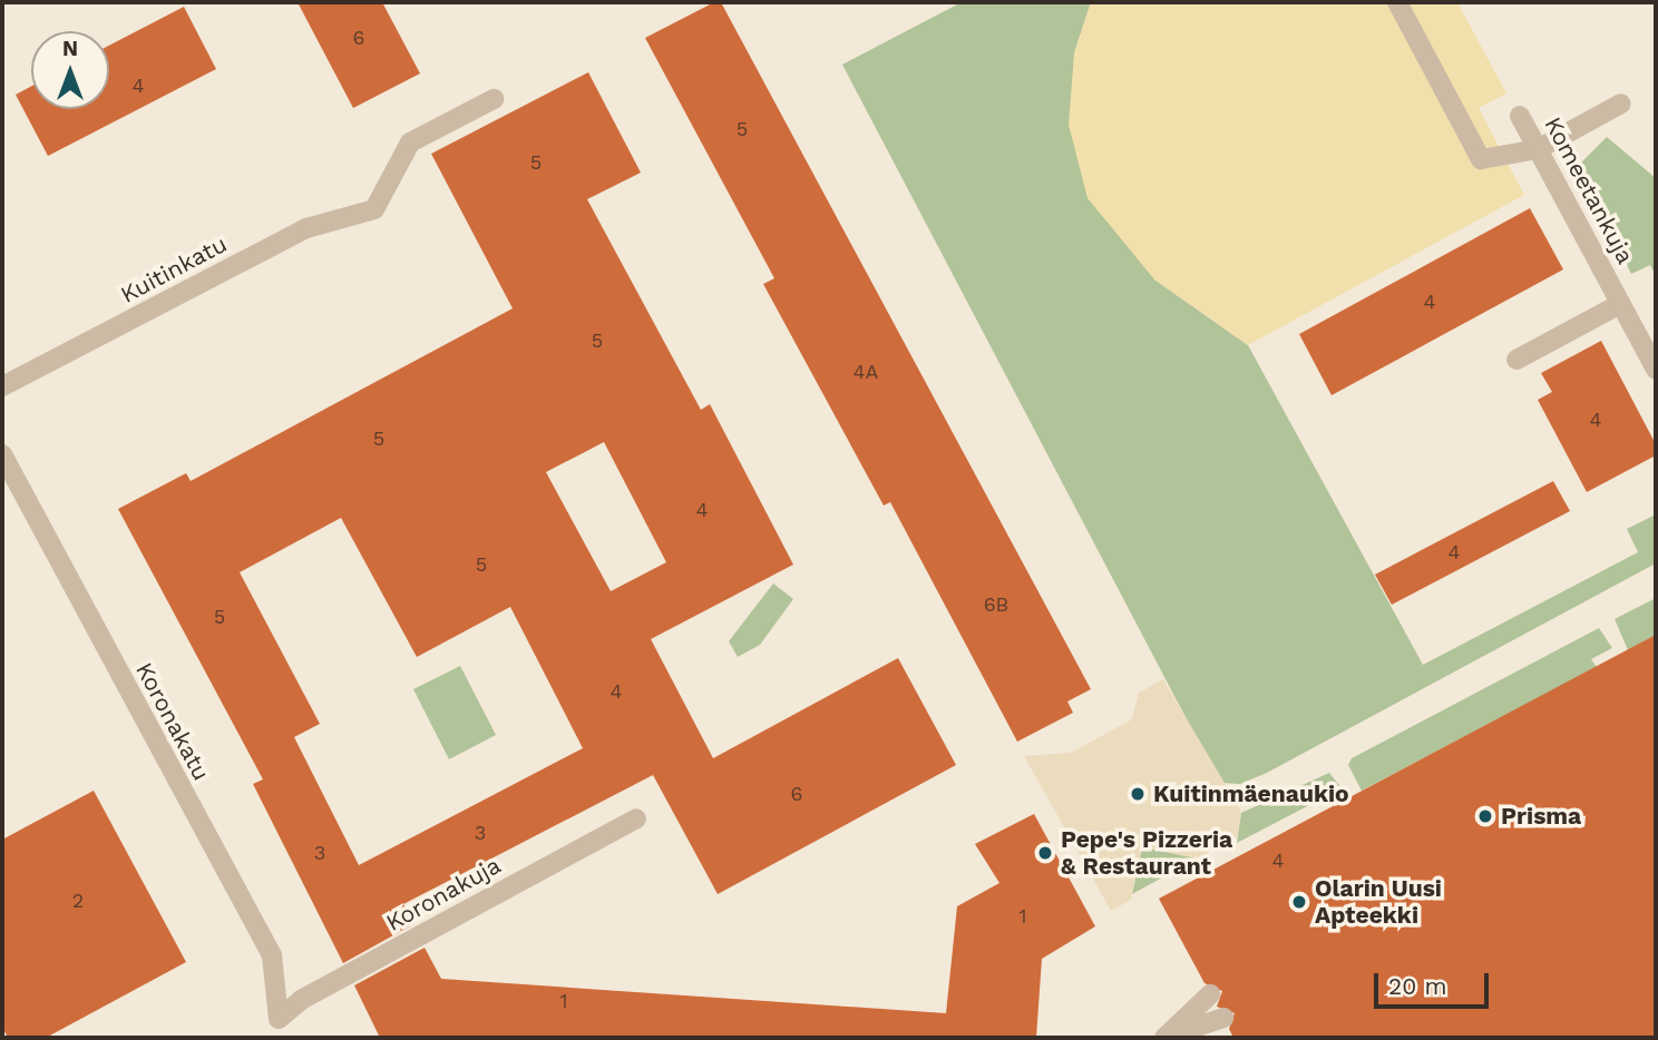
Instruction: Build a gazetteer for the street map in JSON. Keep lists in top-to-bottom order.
{
  "streets": {
    "street": [
      "Komeetankuja",
      "Kuitinkatu",
      "Koronakatu",
      "Koronakuja"
    ]
  },
  "crossings": [
    ["Koronakatu", "Koronakuja"]
  ],
  "places": [
    "Kuitinmäenaukio",
    "Prisma",
    "Pepe's Pizzeria & Restaurant",
    "Olarin Uusi Apteekki"
  ],
  "house_numbers": [
    "6",
    "4",
    "5",
    "5",
    "4",
    "5",
    "4A",
    "4",
    "5",
    "4",
    "4",
    "5",
    "6B",
    "5",
    "4",
    "6",
    "3",
    "3",
    "4",
    "2",
    "1",
    "1"
  ],
  "scale_bar": "20 m",
  "north": "top"
}
